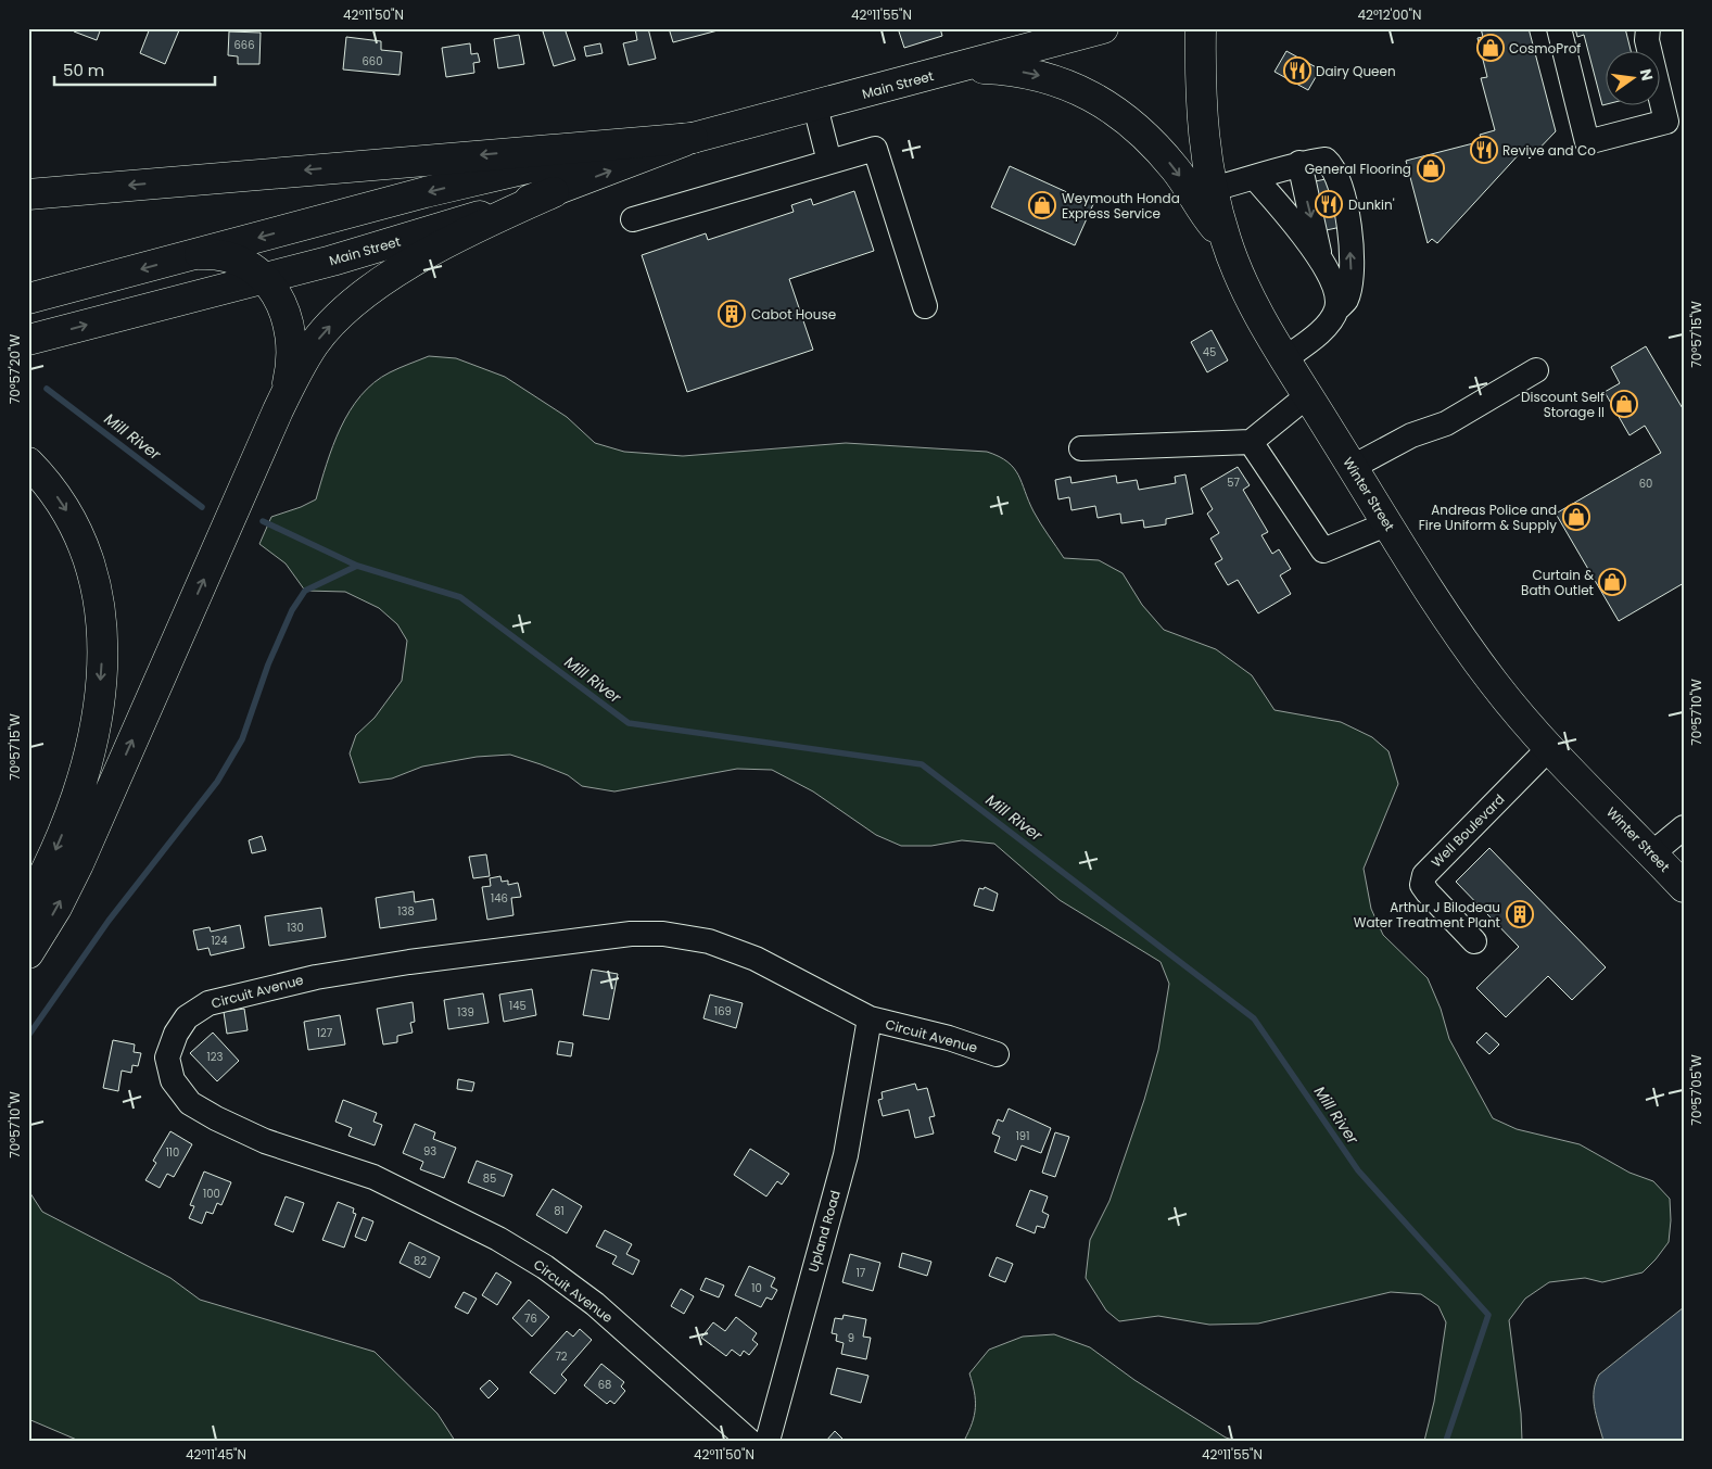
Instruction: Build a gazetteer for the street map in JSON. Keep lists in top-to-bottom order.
{
  "streets": {
    "main road": ["Main Street", "Winter Street"],
    "street": ["Well Boulevard", "Circuit Avenue", "Upland Road"]
  },
  "crossings": [
    ["Winter Street", "Well Boulevard"],
    ["Circuit Avenue", "Upland Road"]
  ],
  "water": ["Mill River"],
  "places": {
    "shop": [
      "CosmoProf",
      "General Flooring",
      "Weymouth Honda Express Service",
      "Discount Self Storage II",
      "Andreas Police and Fire Uniform & Supply",
      "Curtain & Bath Outlet"
    ],
    "restaurant": ["Dairy Queen", "Revive and Co", "Dunkin'"],
    "building": ["Cabot House", "Arthur J Bilodeau Water Treatment Plant"]
  },
  "house_numbers": [
    "666",
    "660",
    "45",
    "57",
    "60",
    "146",
    "138",
    "130",
    "124",
    "145",
    "169",
    "139",
    "127",
    "123",
    "191",
    "93",
    "110",
    "85",
    "100",
    "81",
    "82",
    "17",
    "10",
    "76",
    "9",
    "72",
    "68"
  ],
  "scale_bar": "50 m",
  "north": "right",
  "coordinates": [
    "42°11'50\"N",
    "42°11'55\"N",
    "42°12'00\"N",
    "70°57'15\"W",
    "70°57'20\"W",
    "70°57'10\"W",
    "70°57'05\"W",
    "42°11'45\"N"
  ]
}
